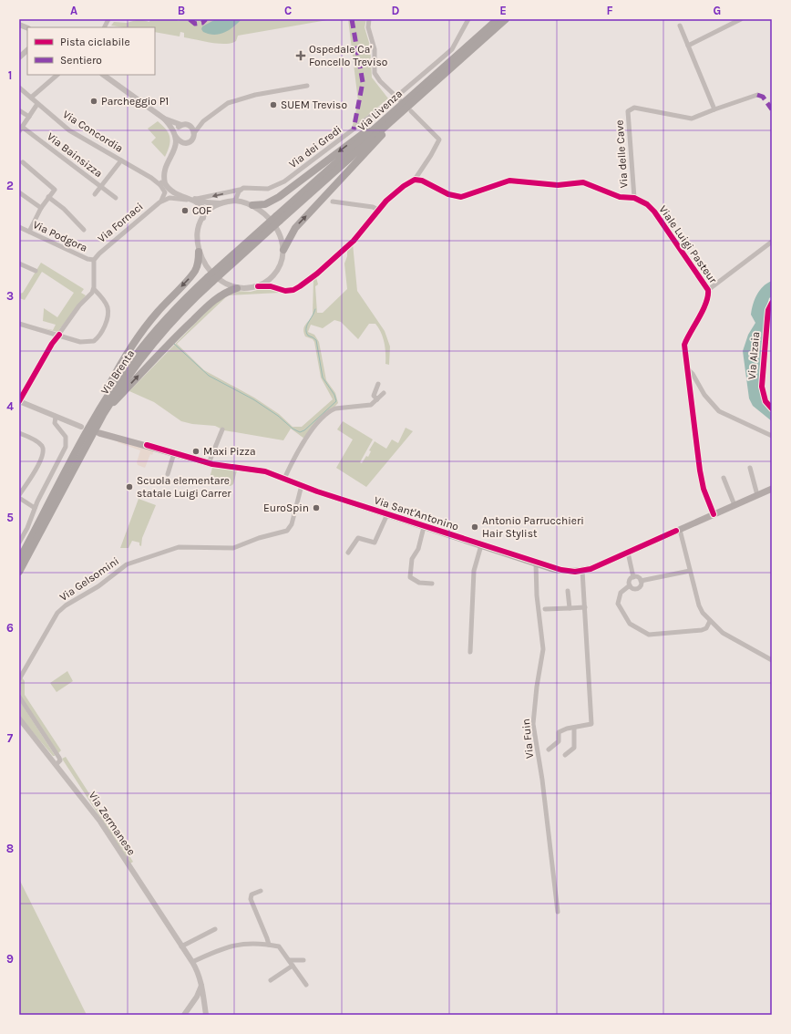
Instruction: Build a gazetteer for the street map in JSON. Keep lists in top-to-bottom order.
{
  "streets": {
    "highway": ["Via Livenza", "Via Brenta"],
    "main road": ["Via Sant'Antonino"],
    "street": [
      "Via Concordia",
      "Via dei Gredi",
      "Via delle Cave",
      "Via Bainsizza",
      "Via Fornaci",
      "Via Podgora",
      "Viale Luigi Pasteur",
      "Via Alzaia",
      "Via Gelsomini",
      "Via Fuin",
      "Via Zermanese"
    ]
  },
  "crossings": [
    ["Via Livenza", "Via Brenta"],
    ["Via dei Gredi", "Via Fornaci"],
    ["Via delle Cave", "Viale Luigi Pasteur"],
    ["Via Fornaci", "Via Podgora"],
    ["Viale Luigi Pasteur", "Via Sant'Antonino"],
    ["Via Sant'Antonino", "Via Gelsomini"],
    ["Via Sant'Antonino", "Via Fuin"]
  ],
  "places": {
    "health": ["Ospedale Ca' Foncello Treviso"],
    "other": [
      "Parcheggio P1",
      "SUEM Treviso",
      "COF",
      "Maxi Pizza",
      "Scuola elementare statale Luigi Carrer",
      "EuroSpin",
      "Antonio Parrucchieri Hair Stylist"
    ]
  },
  "legend": ["Pista ciclabile", "Sentiero"],
  "grid": {
    "columns": [
      "A",
      "B",
      "C",
      "D",
      "E",
      "F",
      "G"
    ],
    "rows": [
      "1",
      "2",
      "3",
      "4",
      "5",
      "6",
      "7",
      "8",
      "9"
    ]
  }
}
